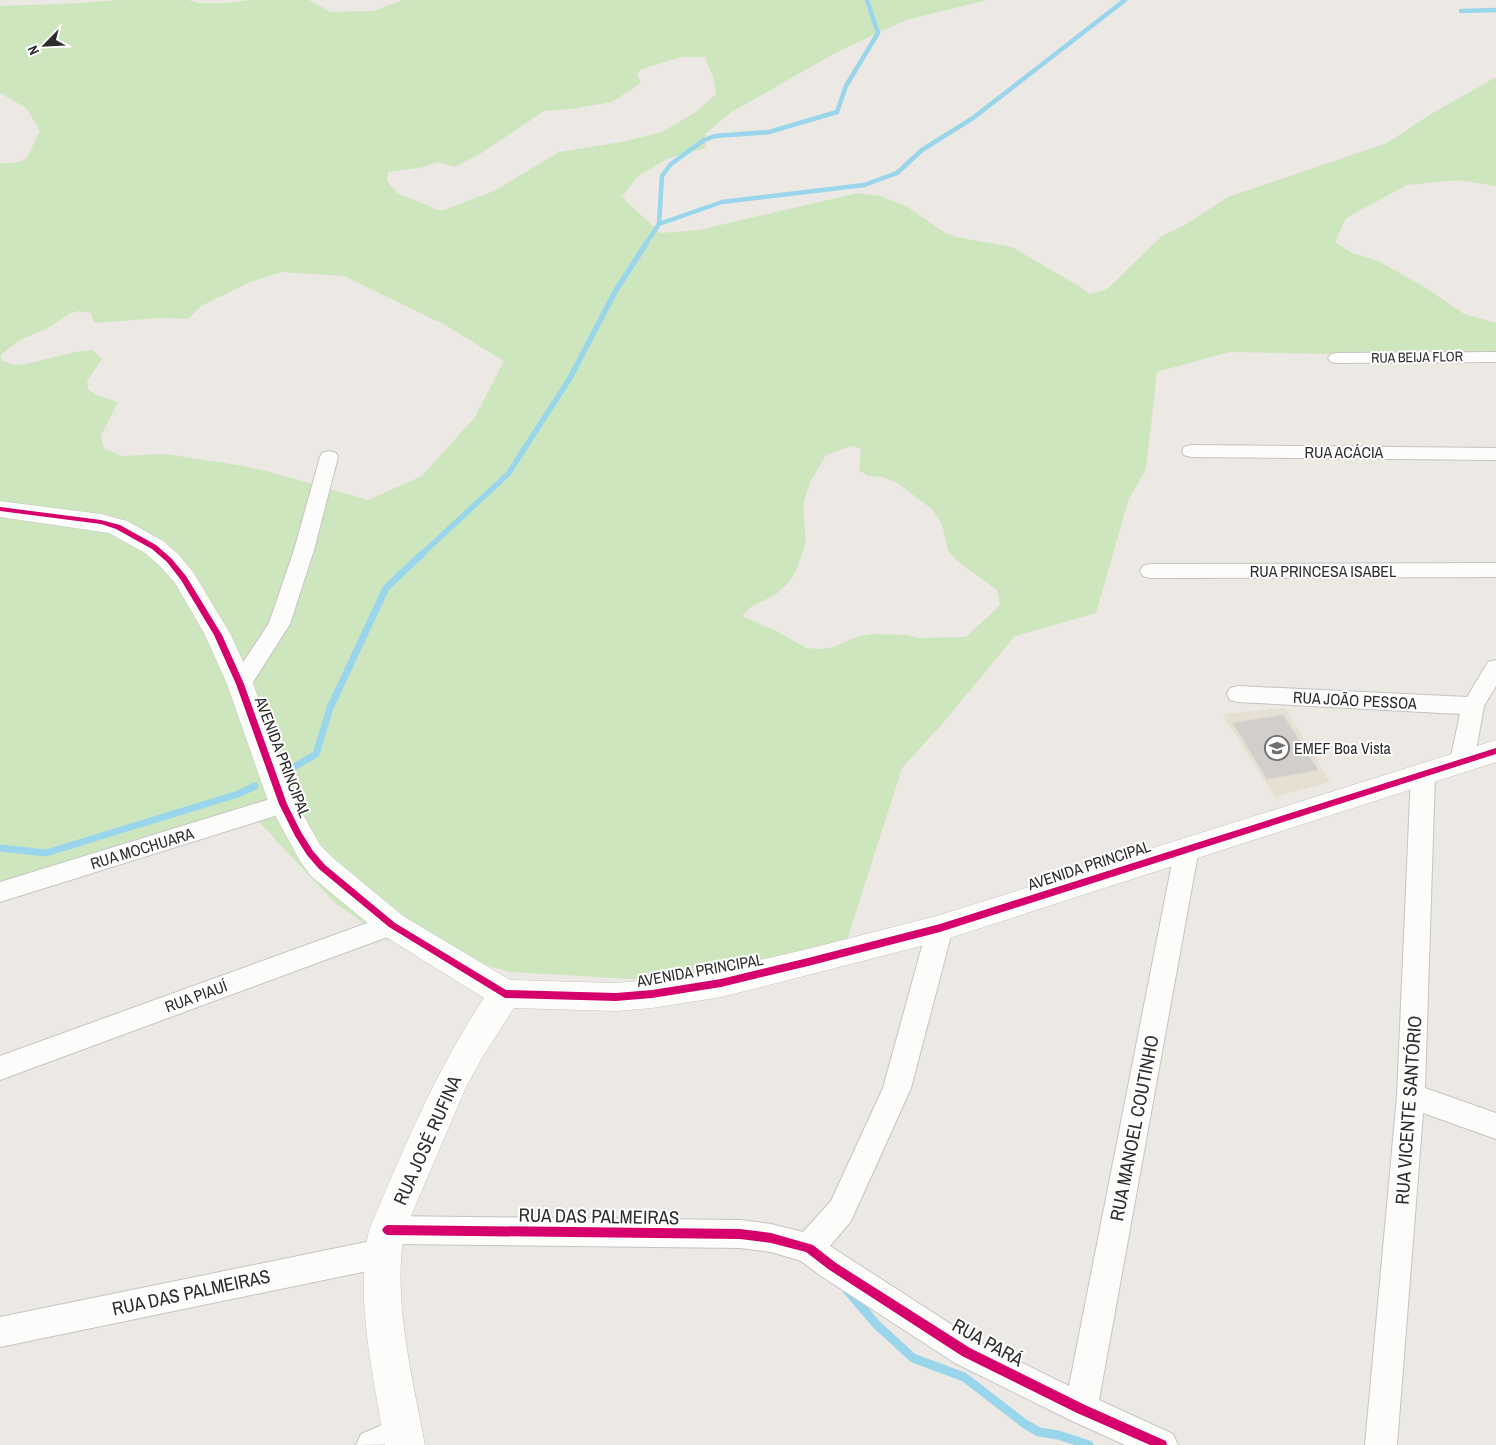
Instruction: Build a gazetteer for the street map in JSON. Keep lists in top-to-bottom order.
{
  "streets": {
    "street": [
      "RUA BEIJA FLOR",
      "RUA ACÁCIA",
      "RUA PRINCESA ISABEL",
      "RUA JOÃO PESSOA",
      "AVENIDA PRINCIPAL",
      "RUA MOCHUARA",
      "RUA PIAUÍ",
      "RUA VICENTE SANTÓRIO",
      "RUA MANOEL COUTINHO",
      "RUA JOSÉ RUFINA",
      "RUA DAS PALMEIRAS",
      "RUA PARÁ"
    ]
  },
  "crossings": [
    ["AVENIDA PRINCIPAL", "RUA MOCHUARA"],
    ["AVENIDA PRINCIPAL", "RUA PIAUÍ"],
    ["AVENIDA PRINCIPAL", "RUA VICENTE SANTÓRIO"],
    ["AVENIDA PRINCIPAL", "RUA MANOEL COUTINHO"],
    ["AVENIDA PRINCIPAL", "RUA JOSÉ RUFINA"],
    ["RUA MANOEL COUTINHO", "RUA PARÁ"],
    ["RUA JOSÉ RUFINA", "RUA DAS PALMEIRAS"],
    ["RUA DAS PALMEIRAS", "RUA PARÁ"]
  ],
  "places": {
    "school or university": ["EMEF Boa Vista"]
  },
  "north": "bottom left"
}
